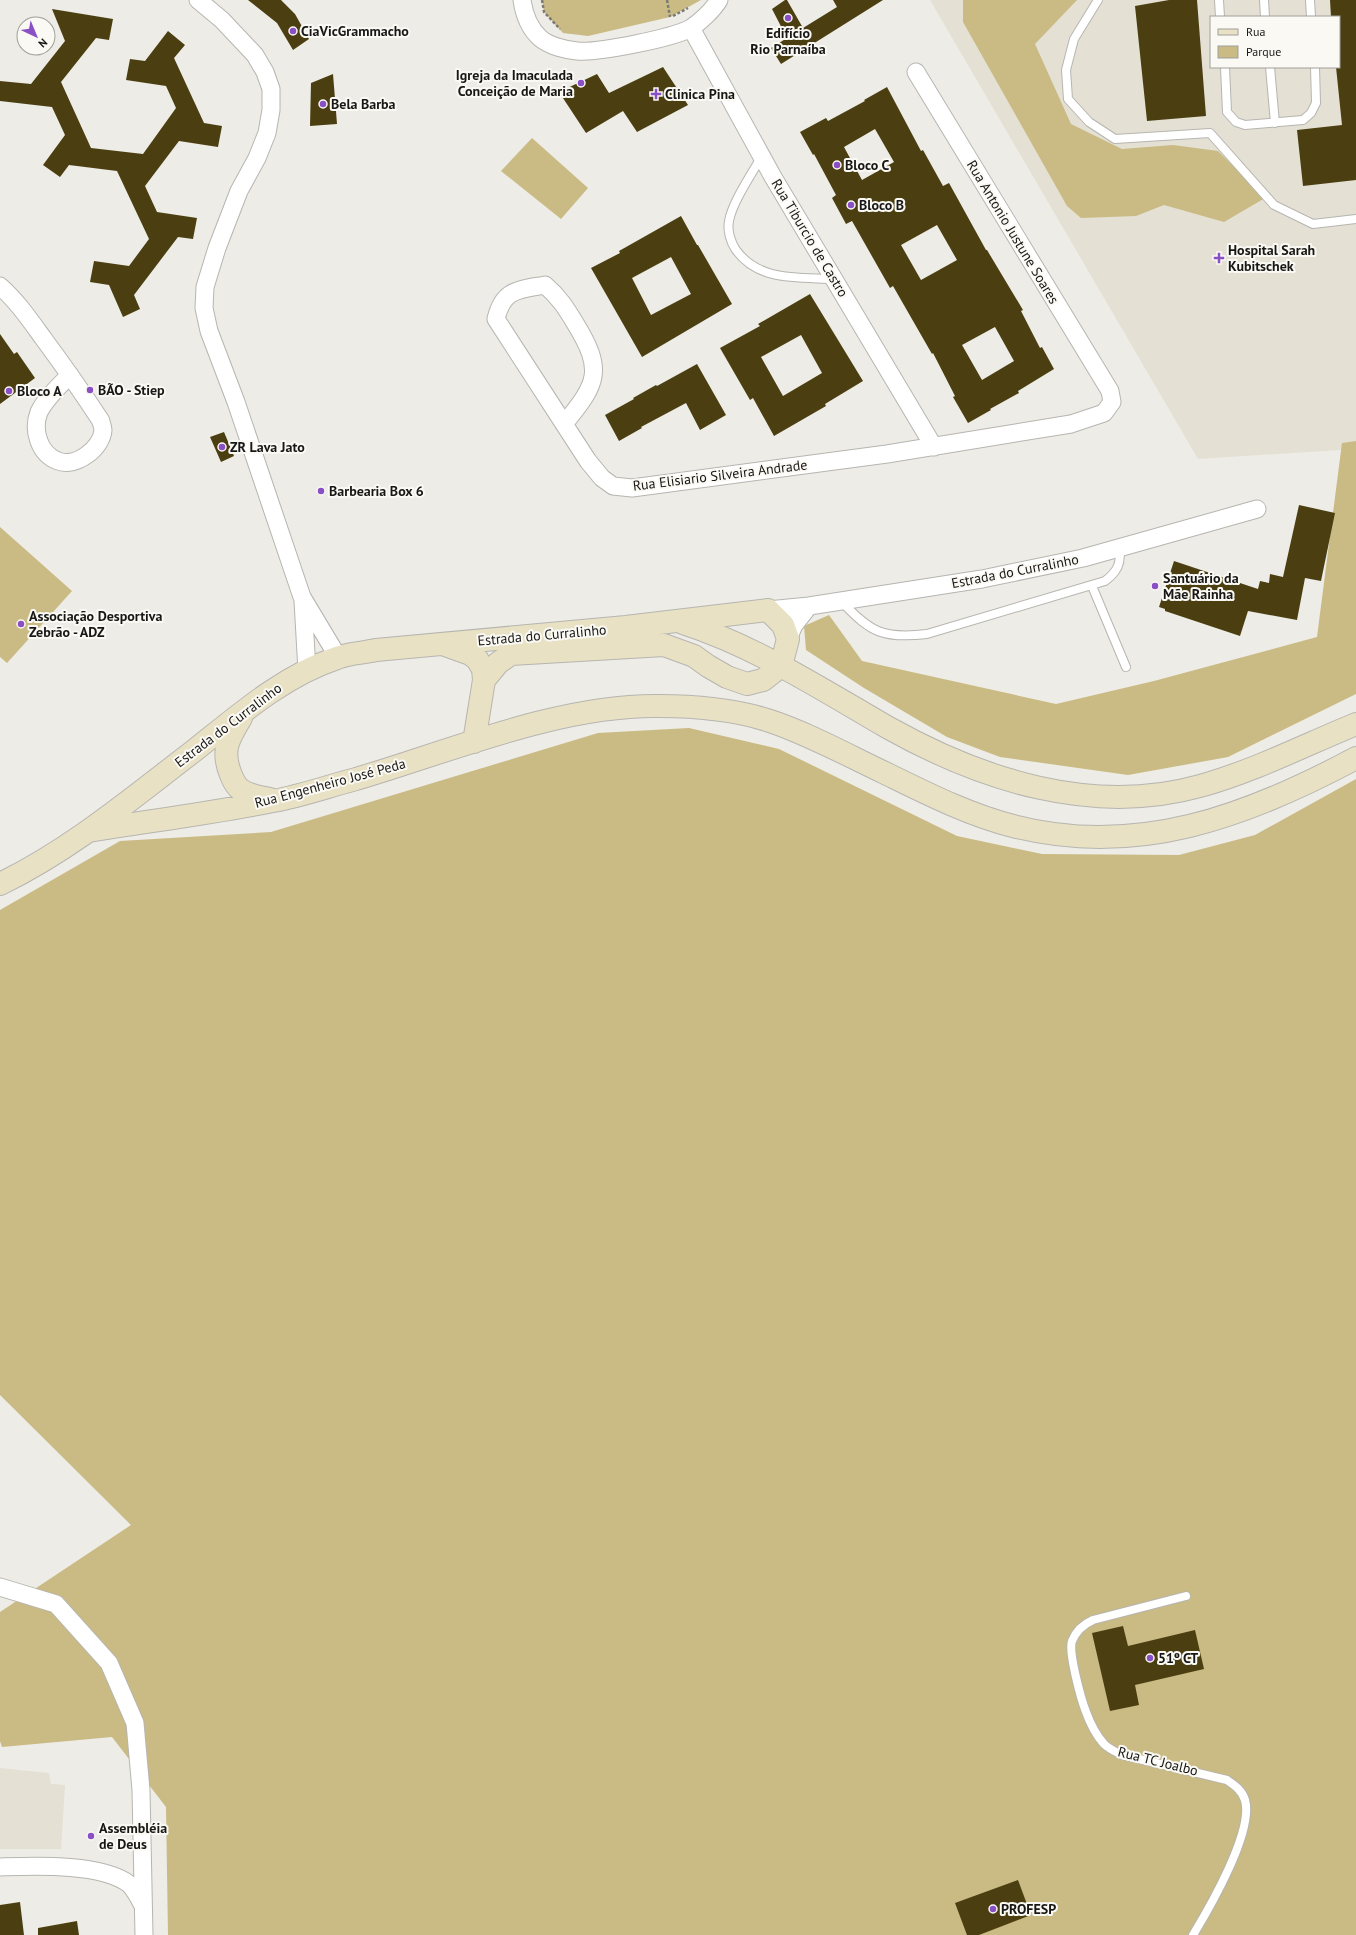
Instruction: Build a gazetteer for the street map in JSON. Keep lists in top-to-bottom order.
{
  "streets": {
    "street": [
      "Rua Antonio Justune Soares",
      "Rua Tiburcio de Castro",
      "Rua Elisiario Silveira Andrade",
      "Estrada do Curralinho",
      "Rua Engenheiro José Peda"
    ],
    "lane": ["Rua TC Joalbo"]
  },
  "crossings": [
    ["Rua Antonio Justune Soares", "Rua Elisiario Silveira Andrade"],
    ["Rua Tiburcio de Castro", "Rua Elisiario Silveira Andrade"],
    ["Estrada do Curralinho", "Rua Engenheiro José Peda"]
  ],
  "places": {
    "other": [
      "Edifício Rio Parnaíba",
      "CiaVicGrammacho",
      "Igreja da Imaculada Conceição de Maria",
      "Bela Barba",
      "Bloco C",
      "Bloco B",
      "BÃO - Stiep",
      "Bloco A",
      "ZR Lava Jato",
      "Barbearia Box 6",
      "Santuário da Mãe Rainha",
      "Associação Desportiva Zebrão - ADZ",
      "51º CT",
      "Assembléia de Deus",
      "PROFESP"
    ],
    "health": ["Clinica Pina", "Hospital Sarah Kubitschek"]
  },
  "legend": ["Rua", "Parque"],
  "north": "bottom right"
}
